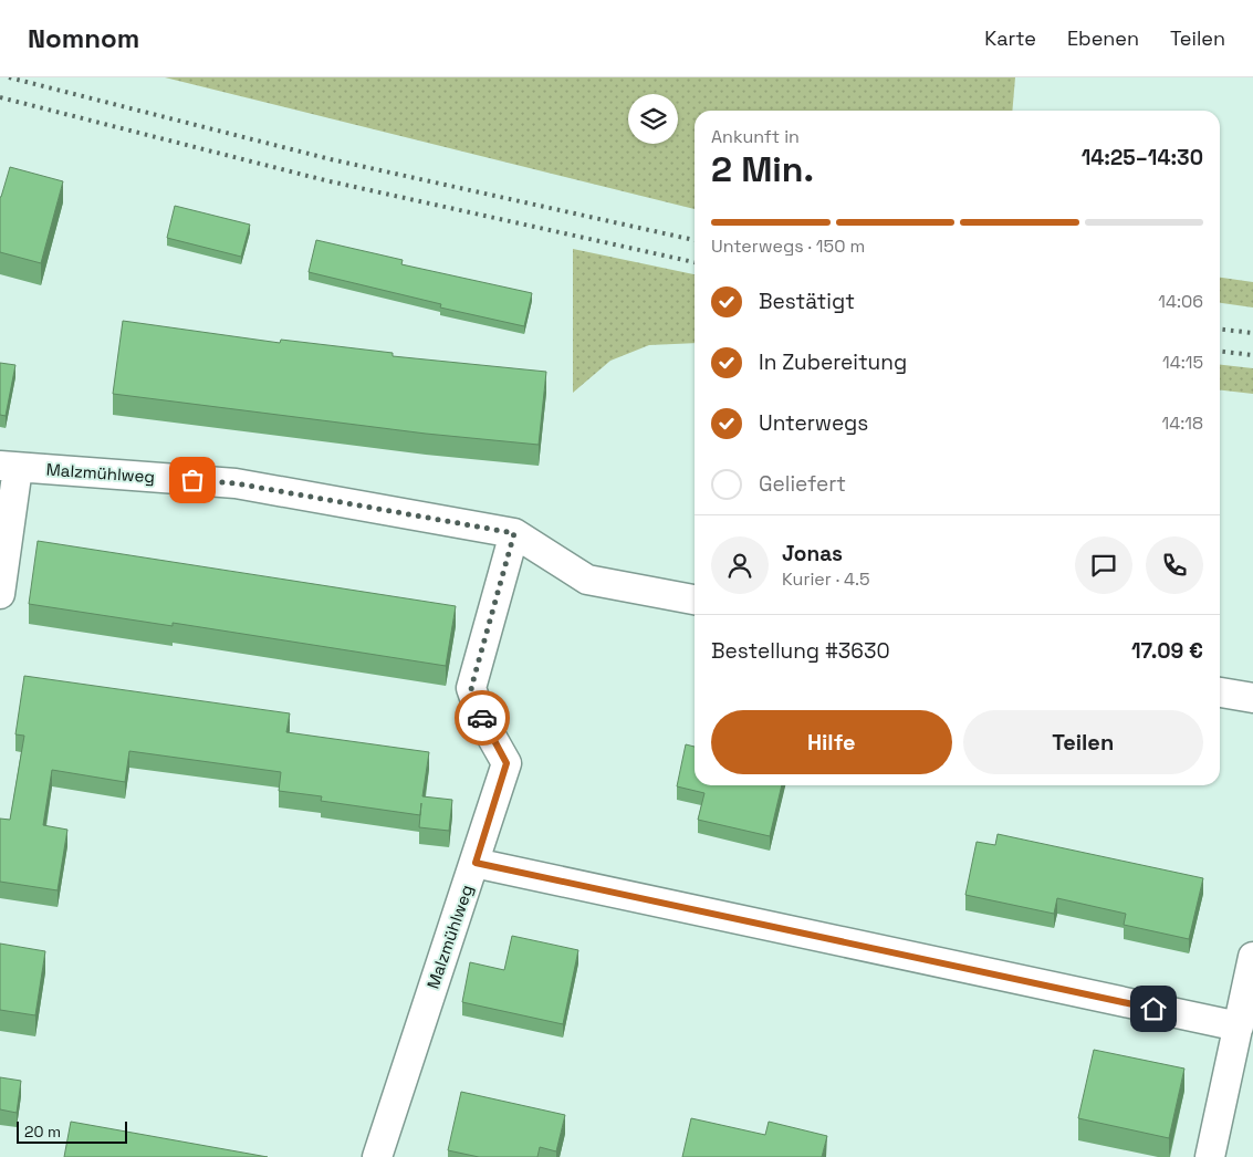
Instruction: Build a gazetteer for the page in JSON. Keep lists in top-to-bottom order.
{
  "streets": {
    "street": ["Malzmühlweg"]
  },
  "scale_bar": "20 m",
  "page": {
    "header": "Nomnom",
    "nav": ["Karte", "Ebenen", "Teilen"],
    "heading": ["2 Min.", "Ankunft in", "14:25–14:30"],
    "panel": [
      "Jonas",
      "Kurier · 4.5",
      "Bestellung #3630",
      "17.09 €"
    ],
    "bar": "Unterwegs · 150 m",
    "list": [
      ["Bestätigt", "14:06"],
      ["In Zubereitung", "14:15"],
      ["Unterwegs", "14:18"],
      "Geliefert"
    ],
    "buttons": ["Hilfe", "Teilen"],
    "scale": "20 m"
  }
}
